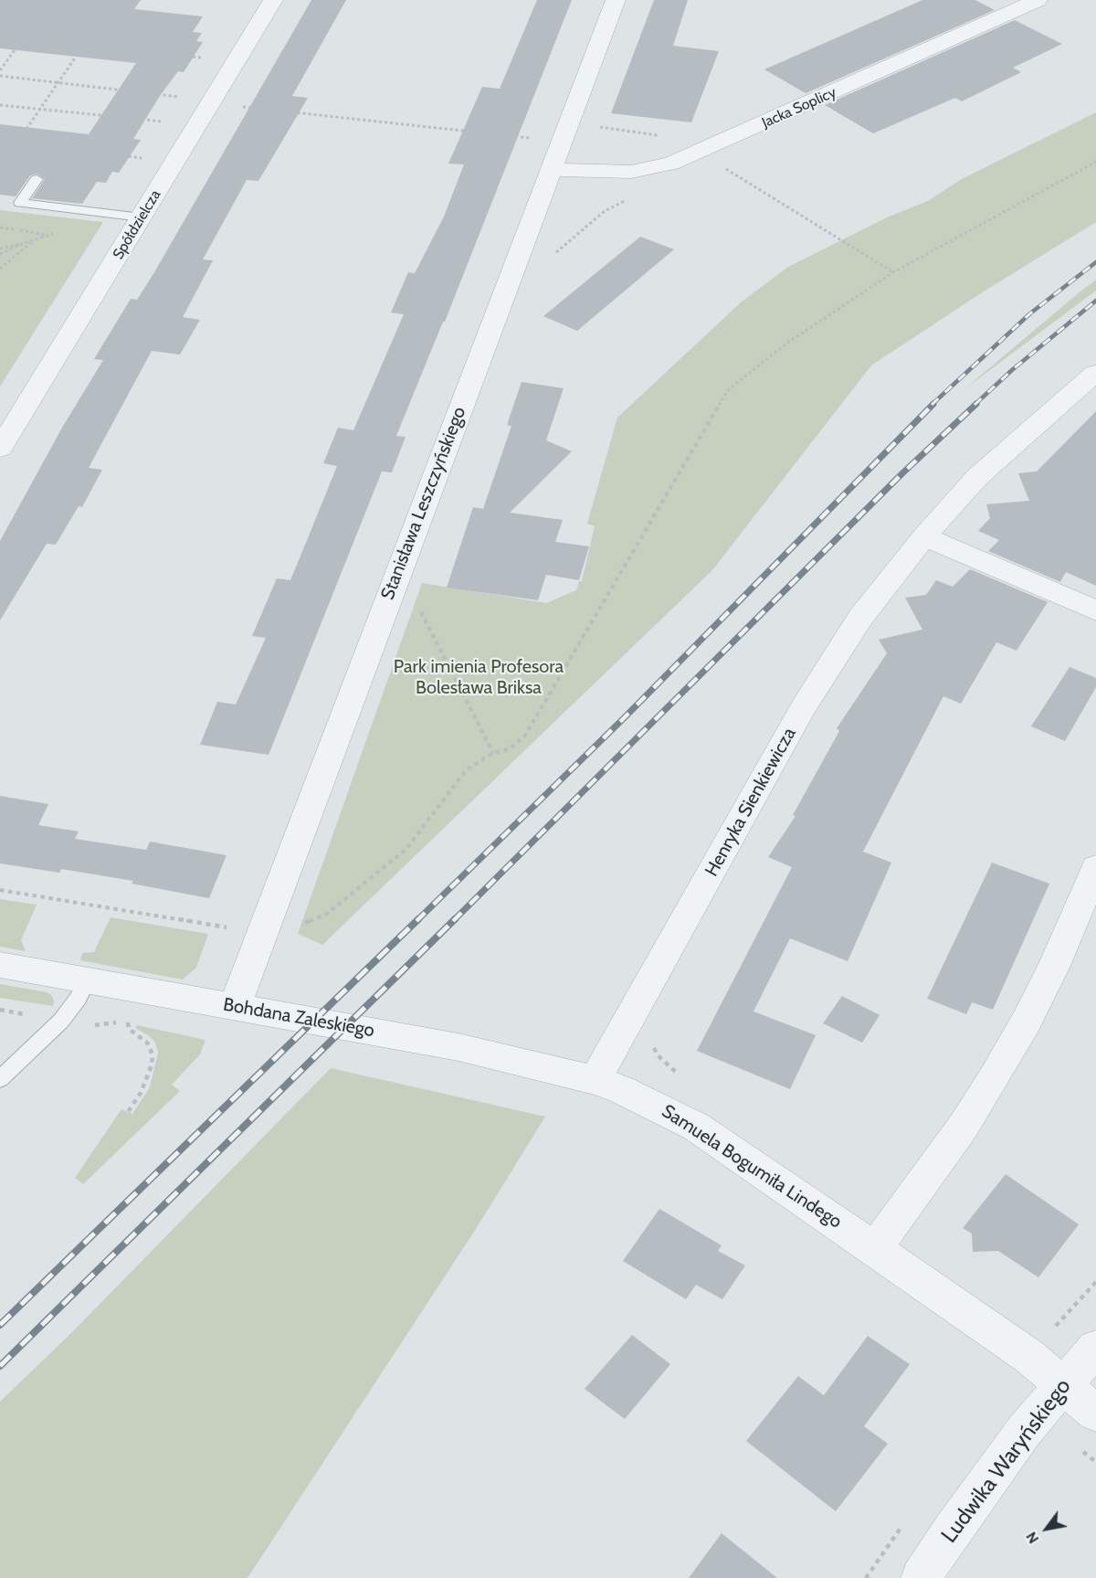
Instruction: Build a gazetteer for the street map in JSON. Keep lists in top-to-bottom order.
{
  "streets": {
    "street": [
      "Jacka Soplicy",
      "Spółdzielcza",
      "Stanisława Leszczyńskiego",
      "Henryka Sienkiewicza",
      "Bohdana Zaleskiego",
      "Samuela Bogumiła Lindego",
      "Ludwika Waryńskiego"
    ]
  },
  "crossings": [
    ["Jacka Soplicy", "Stanisława Leszczyńskiego"],
    ["Stanisława Leszczyńskiego", "Bohdana Zaleskiego"],
    ["Henryka Sienkiewicza", "Bohdana Zaleskiego"],
    ["Henryka Sienkiewicza", "Samuela Bogumiła Lindego"],
    ["Bohdana Zaleskiego", "Samuela Bogumiła Lindego"],
    ["Samuela Bogumiła Lindego", "Ludwika Waryńskiego"]
  ],
  "parks": ["Park imienia Profesora Bolesława Briksa"],
  "north": "bottom left"
}
